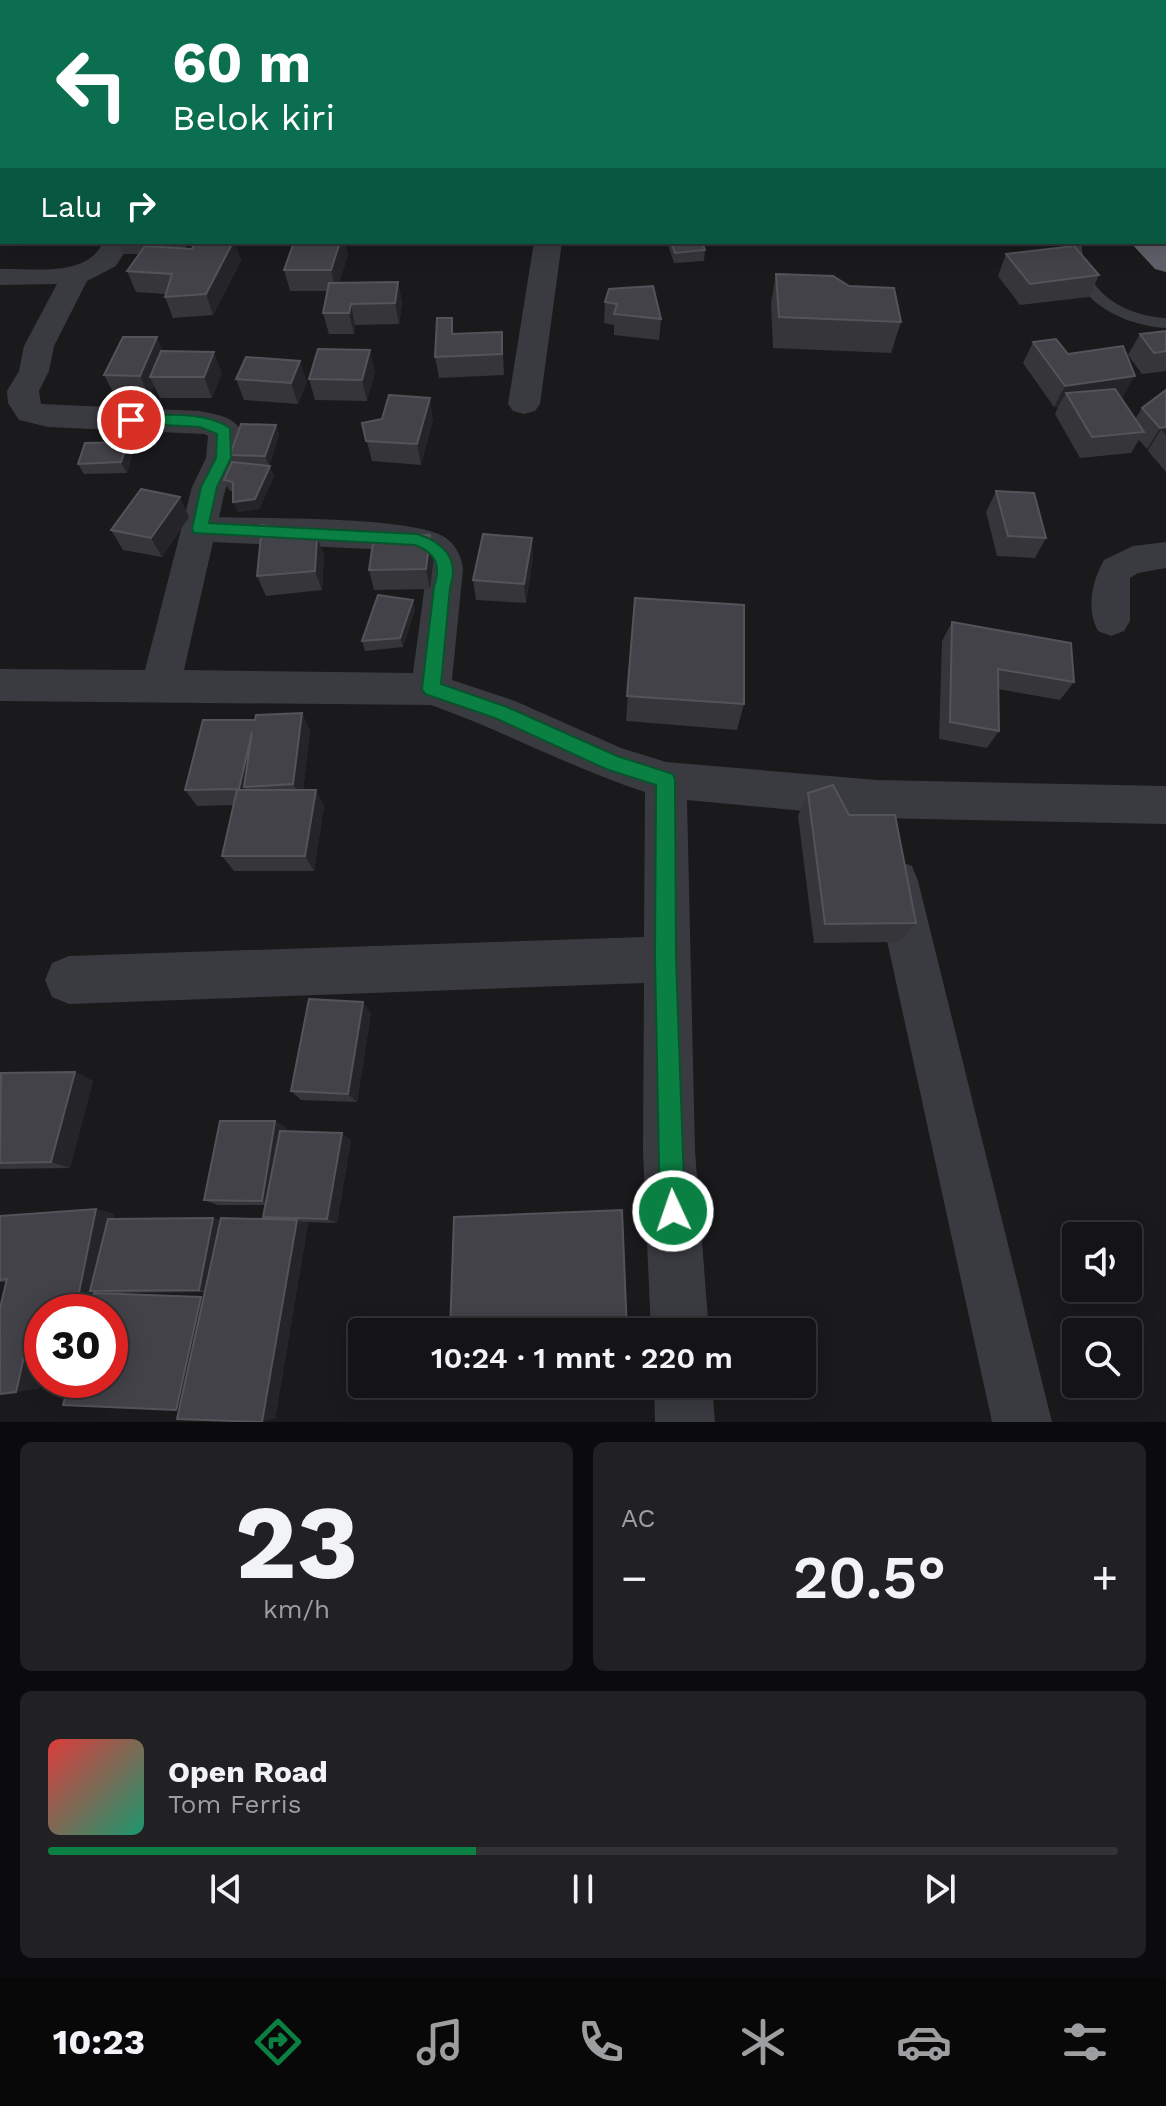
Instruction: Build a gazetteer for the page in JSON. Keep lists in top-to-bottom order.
{
  "page": {
    "turn": ["60 m", "Belok kiri"],
    "then": "Lalu",
    "limit": "30",
    "trip": "10:24 · 1 mnt · 220 m",
    "tile": [
      ["23", "km/h"],
      "AC"
    ],
    "heat": ["−", "20.5°", "+"],
    "song": ["Open Road", "Tom Ferris"],
    "tabs": "10:23"
  }
}
